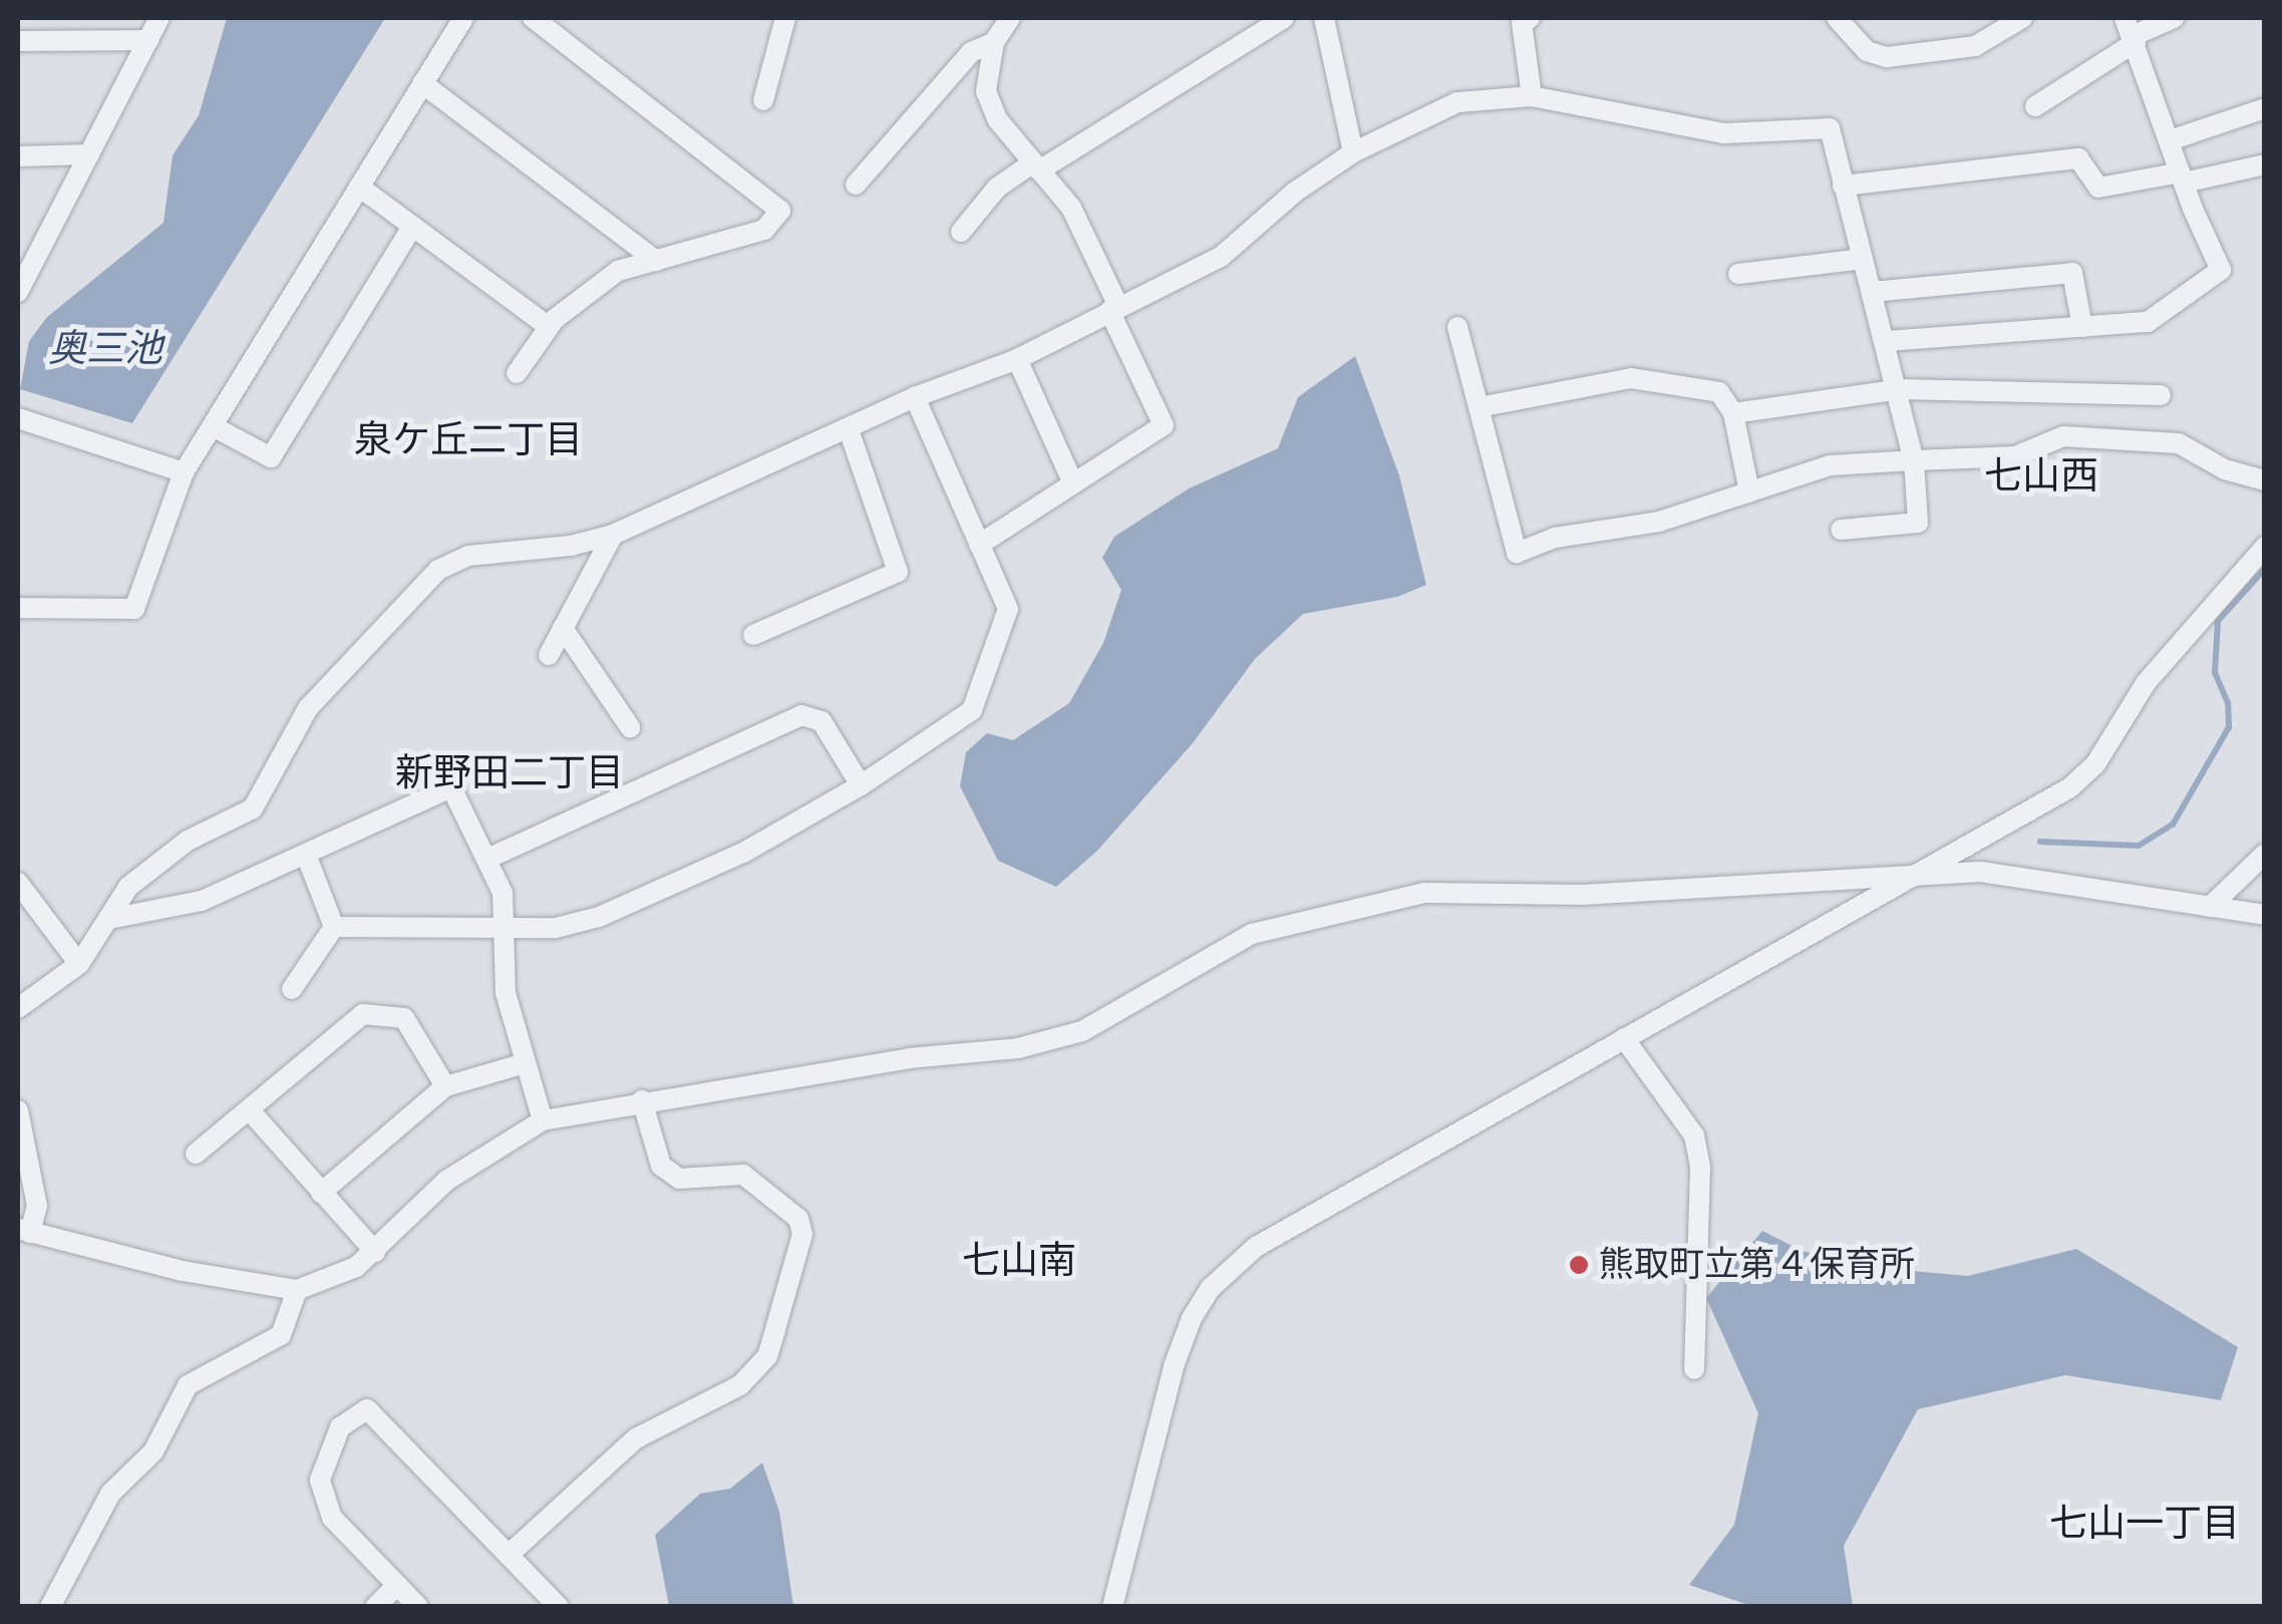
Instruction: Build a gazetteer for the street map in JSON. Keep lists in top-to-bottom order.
{
  "districts": [
    "泉ケ丘二丁目",
    "七山西",
    "新野田二丁目",
    "七山南",
    "七山一丁目"
  ],
  "water": ["奥三池"],
  "places": ["熊取町立第４保育所"]
}
